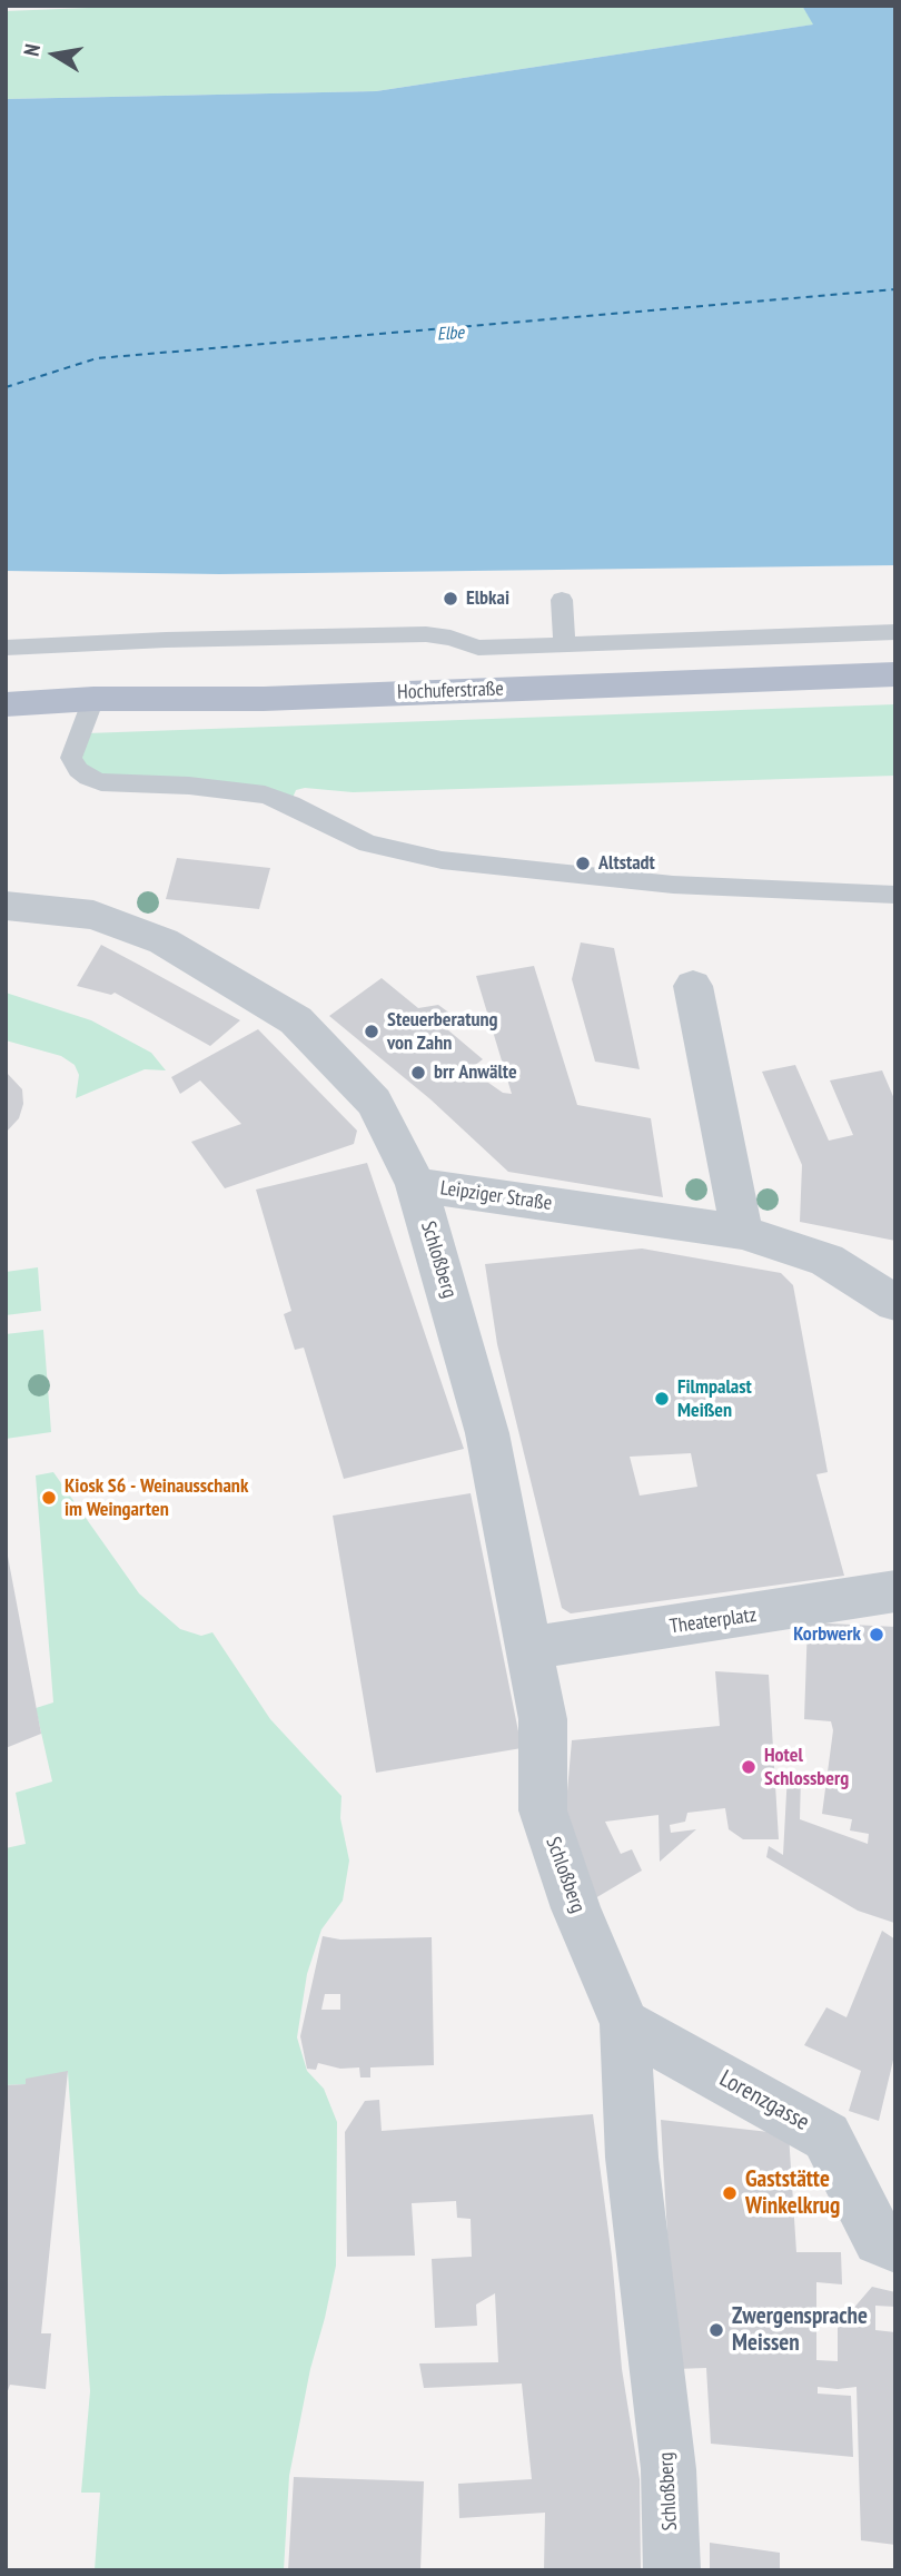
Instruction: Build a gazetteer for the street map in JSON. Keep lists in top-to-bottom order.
{
  "streets": {
    "main road": ["Hochuferstraße"],
    "street": [
      "Leipziger Straße",
      "Schloßberg",
      "Theaterplatz",
      "Lorenzgasse"
    ]
  },
  "crossings": [
    ["Leipziger Straße", "Schloßberg"],
    ["Schloßberg", "Theaterplatz"],
    ["Schloßberg", "Lorenzgasse"]
  ],
  "water": ["Elbe"],
  "places": [
    "Elbkai",
    "Altstadt",
    "Steuerberatung von Zahn",
    "brr Anwälte",
    "Filmpalast Meißen",
    "Kiosk S6 - Weinausschank im Weingarten",
    "Korbwerk",
    "Hotel Schlossberg",
    "Gaststätte Winkelkrug",
    "Zwergensprache Meissen"
  ],
  "north": "left"
}
